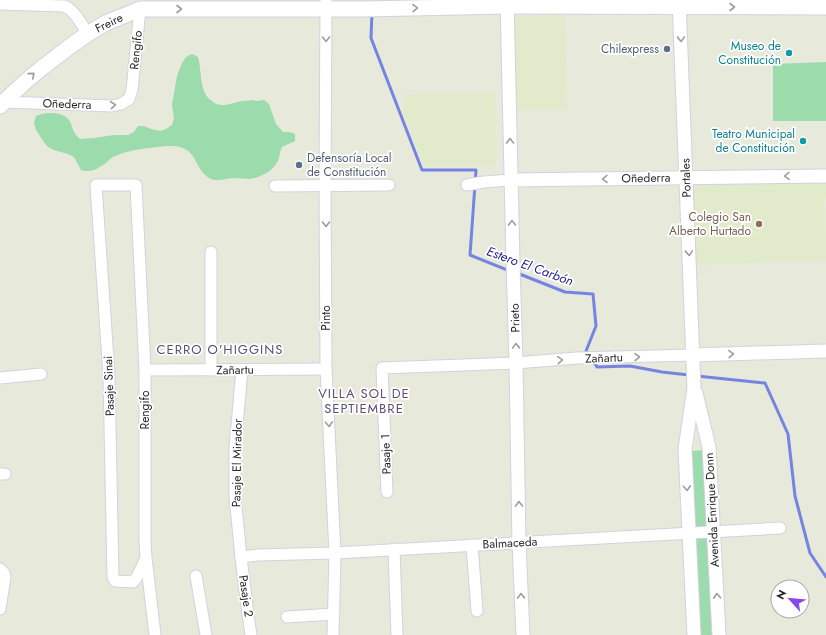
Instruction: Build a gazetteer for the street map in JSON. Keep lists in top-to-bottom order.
{
  "streets": {
    "main road": ["Freire"],
    "street": [
      "Rengifo",
      "Oñederra",
      "Portales",
      "Pinto",
      "Prieto",
      "Zañartu",
      "Pasaje Sinai",
      "Pasaje 1",
      "Pasaje El Mirador",
      "Avenida Enrique Donn",
      "Balmaceda",
      "Pasaje 2"
    ]
  },
  "crossings": [
    ["Freire", "Rengifo"],
    ["Freire", "Oñederra"],
    ["Freire", "Portales"],
    ["Freire", "Pinto"],
    ["Freire", "Prieto"],
    ["Rengifo", "Oñederra"],
    ["Rengifo", "Zañartu"],
    ["Rengifo", "Pasaje Sinai"],
    ["Oñederra", "Portales"],
    ["Oñederra", "Prieto"],
    ["Portales", "Zañartu"],
    ["Portales", "Avenida Enrique Donn"],
    ["Pinto", "Zañartu"],
    ["Pinto", "Balmaceda"],
    ["Prieto", "Zañartu"],
    ["Prieto", "Balmaceda"],
    ["Zañartu", "Pasaje 1"],
    ["Zañartu", "Pasaje El Mirador"],
    ["Zañartu", "Avenida Enrique Donn"],
    ["Pasaje El Mirador", "Balmaceda"],
    ["Pasaje El Mirador", "Pasaje 2"],
    ["Avenida Enrique Donn", "Balmaceda"],
    ["Balmaceda", "Pasaje 2"]
  ],
  "one_way": [
    "Freire",
    "Portales",
    "Pinto",
    "Prieto",
    "Zañartu"
  ],
  "districts": ["CERRO O'HIGGINS", "VILLA SOL DE SEPTIEMBRE"],
  "water": ["Estero El Carbón"],
  "places": [
    "Chilexpress",
    "Museo de Constitución",
    "Teatro Municipal de Constitución",
    "Defensoría Local de Constitución",
    "Colegio San Alberto Hurtado"
  ],
  "north": "top left"
}
